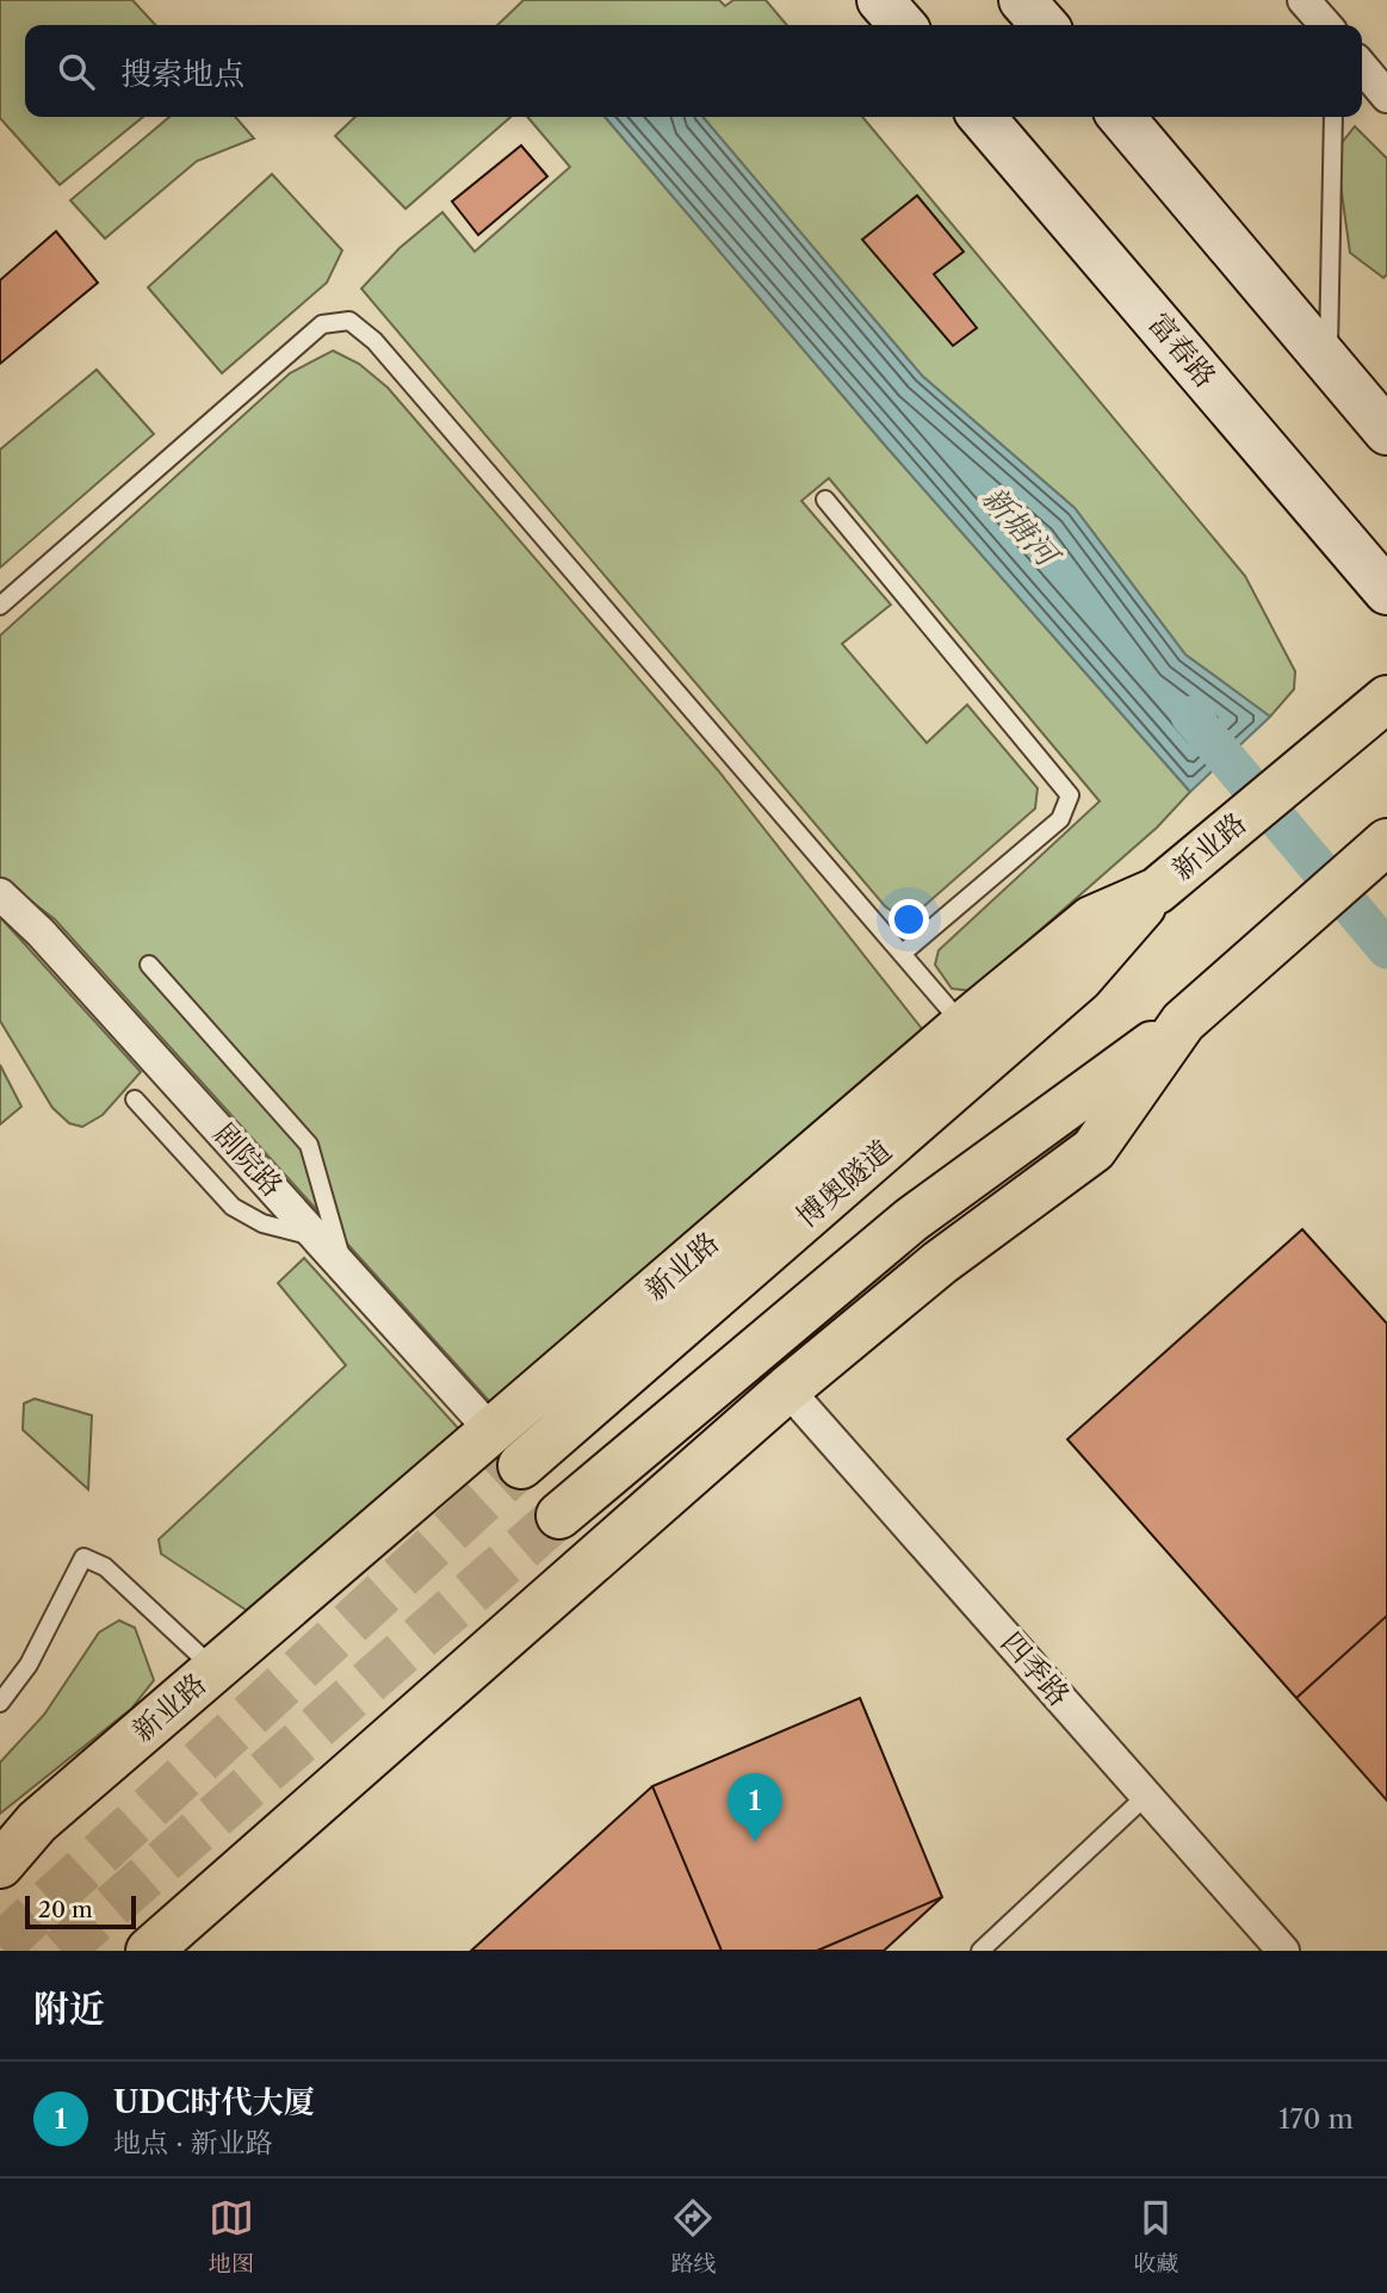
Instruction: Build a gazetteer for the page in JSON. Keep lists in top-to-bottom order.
{
  "streets": {
    "main road": ["富春路", "新业路", "博奥隧道"],
    "street": ["剧院路", "四季路"]
  },
  "crossings": [
    ["新业路", "剧院路"],
    ["新业路", "博奥隧道"]
  ],
  "water": ["新塘河"],
  "scale_bar": "20 m",
  "page": {
    "search": "搜索地点",
    "pins": "1",
    "scale": "20 m",
    "heading": "附近",
    "list": [
      {
        "mark": "1",
        "name": "UDC时代大厦",
        "note": "地点 · 新业路",
        "value": "170 m"
      }
    ],
    "nav": ["地图", "路线", "收藏"]
  }
}
